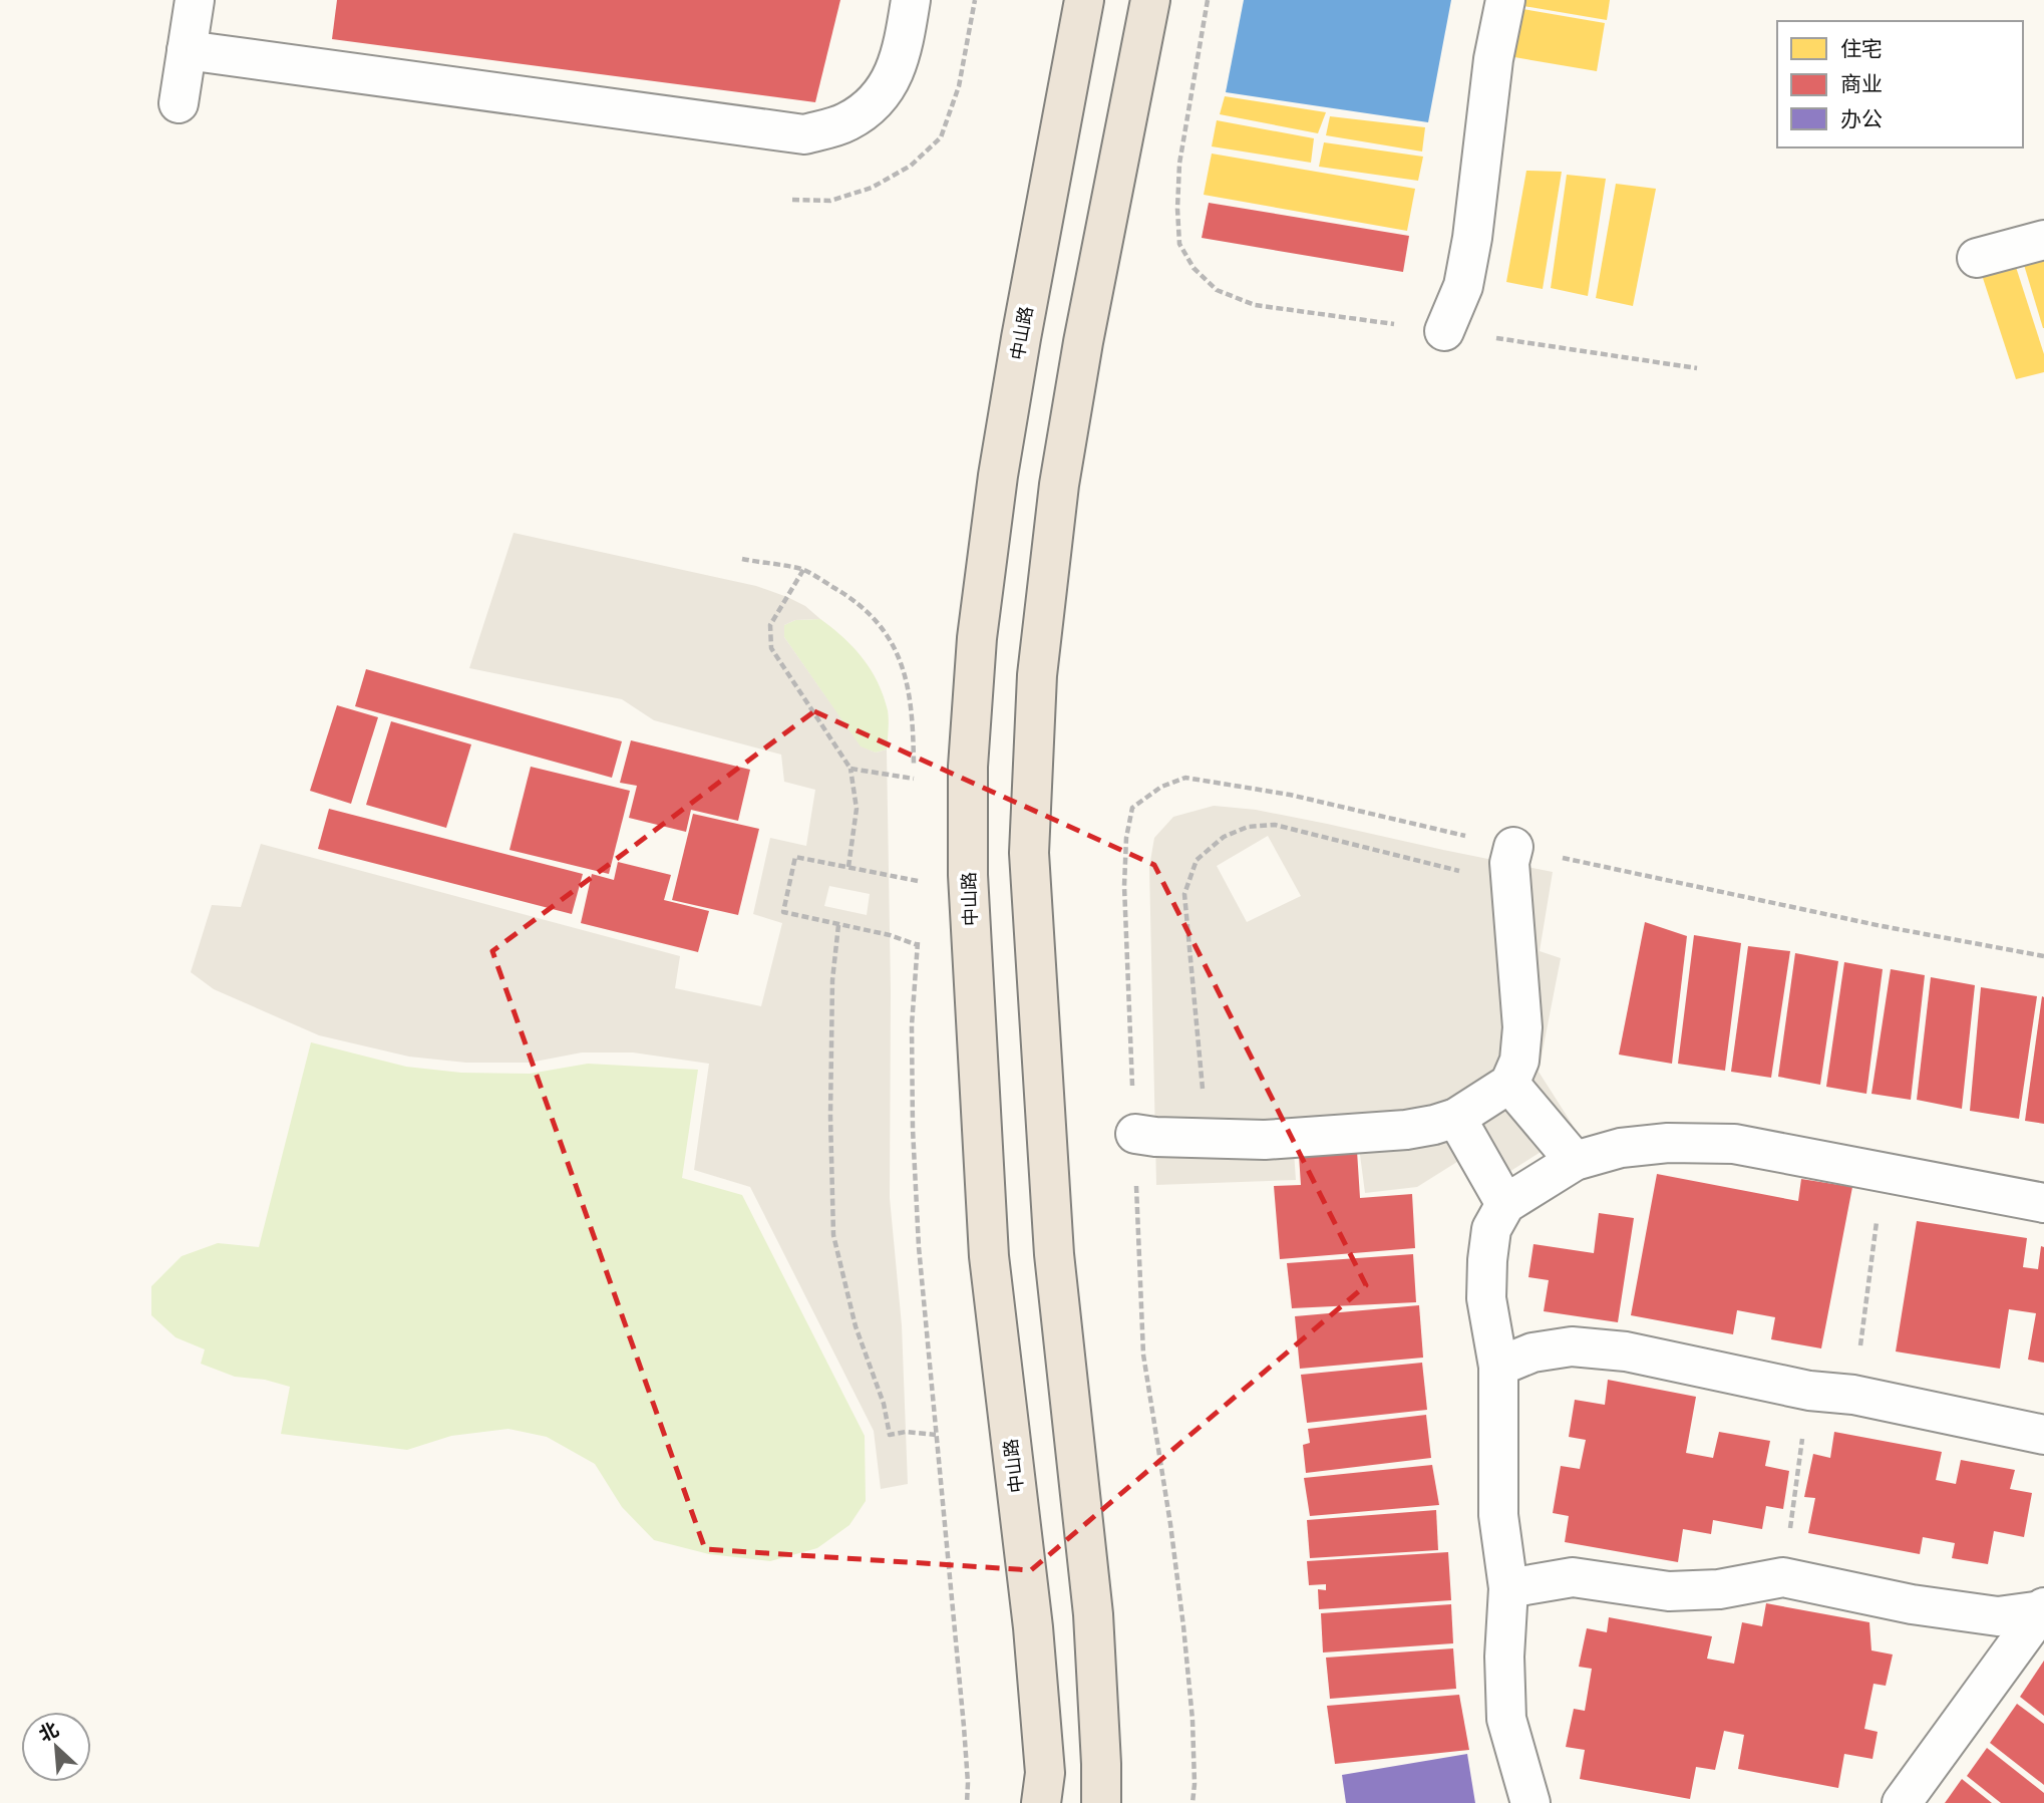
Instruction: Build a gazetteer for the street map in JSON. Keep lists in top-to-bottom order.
{
  "streets": {
    "main road": ["中山路"]
  },
  "legend": ["住宅", "商业", "办公"],
  "north": "top left"
}
